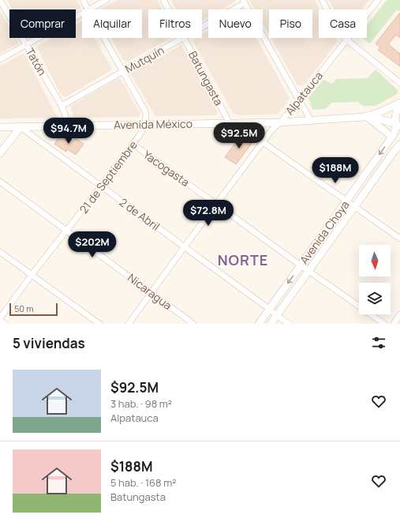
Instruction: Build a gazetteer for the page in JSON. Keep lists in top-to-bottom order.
{
  "streets": {
    "main road": ["Avenida México", "Avenida Choya"],
    "street": [
      "Mutquín",
      "Tatón",
      "Batungasta",
      "Alpatauca",
      "Yacogasta",
      "21 de Septiembre",
      "2 de Abril",
      "Nicaragua"
    ]
  },
  "crossings": [
    ["Mutquín", "Tatón"],
    ["Tatón", "Avenida México"],
    ["Batungasta", "Avenida México"],
    ["Alpatauca", "Avenida México"],
    ["Alpatauca", "Yacogasta"],
    ["Alpatauca", "2 de Abril"],
    ["Alpatauca", "Nicaragua"],
    ["Avenida México", "21 de Septiembre"],
    ["Avenida México", "2 de Abril"],
    ["Avenida México", "Avenida Choya"],
    ["Yacogasta", "21 de Septiembre"],
    ["Yacogasta", "Avenida Choya"],
    ["21 de Septiembre", "2 de Abril"],
    ["21 de Septiembre", "Nicaragua"],
    ["2 de Abril", "Avenida Choya"]
  ],
  "districts": ["NORTE"],
  "scale_bar": "50 m",
  "north": "bottom",
  "page": {
    "chip": [
      "Comprar",
      "Alquilar",
      "Filtros",
      "Nuevo",
      "Piso",
      "Casa"
    ],
    "price": [
      "$94.7M",
      "$92.5M",
      "$188M",
      "$72.8M",
      "$202M"
    ],
    "scale": "50 m",
    "heading": "5 viviendas",
    "list": [
      {
        "name": "$92.5M",
        "note": "3 hab. · 98 m² · Alpatauca"
      },
      {
        "name": "$188M",
        "note": "5 hab. · 168 m² · Batungasta"
      }
    ]
  }
}
